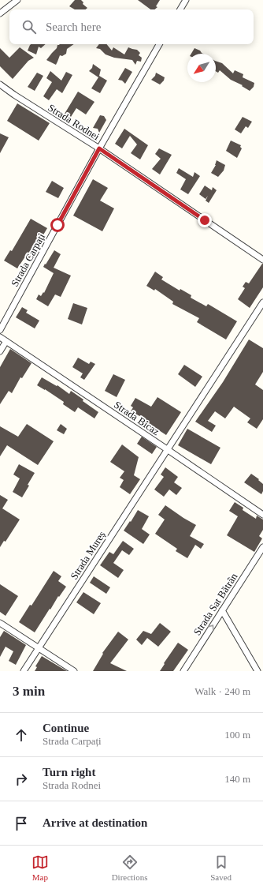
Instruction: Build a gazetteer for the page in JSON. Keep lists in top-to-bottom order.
{
  "streets": {
    "street": [
      "Strada Rodnei",
      "Strada Carpați",
      "Strada Bicaz",
      "Strada Mureș",
      "Strada Sat Bătrân"
    ]
  },
  "crossings": [
    ["Strada Rodnei", "Strada Carpați"],
    ["Strada Bicaz", "Strada Mureș"]
  ],
  "one_way": ["Strada Sat Bătrân"],
  "north": "bottom left",
  "page": {
    "search": "Search here",
    "heading": ["3 min", "Walk · 240 m"],
    "list": [
      ["Continue", "Strada Carpați", "100 m"],
      ["Turn right", "Strada Rodnei", "140 m"],
      "Arrive at destination"
    ],
    "nav": ["Map", "Directions", "Saved"]
  }
}
